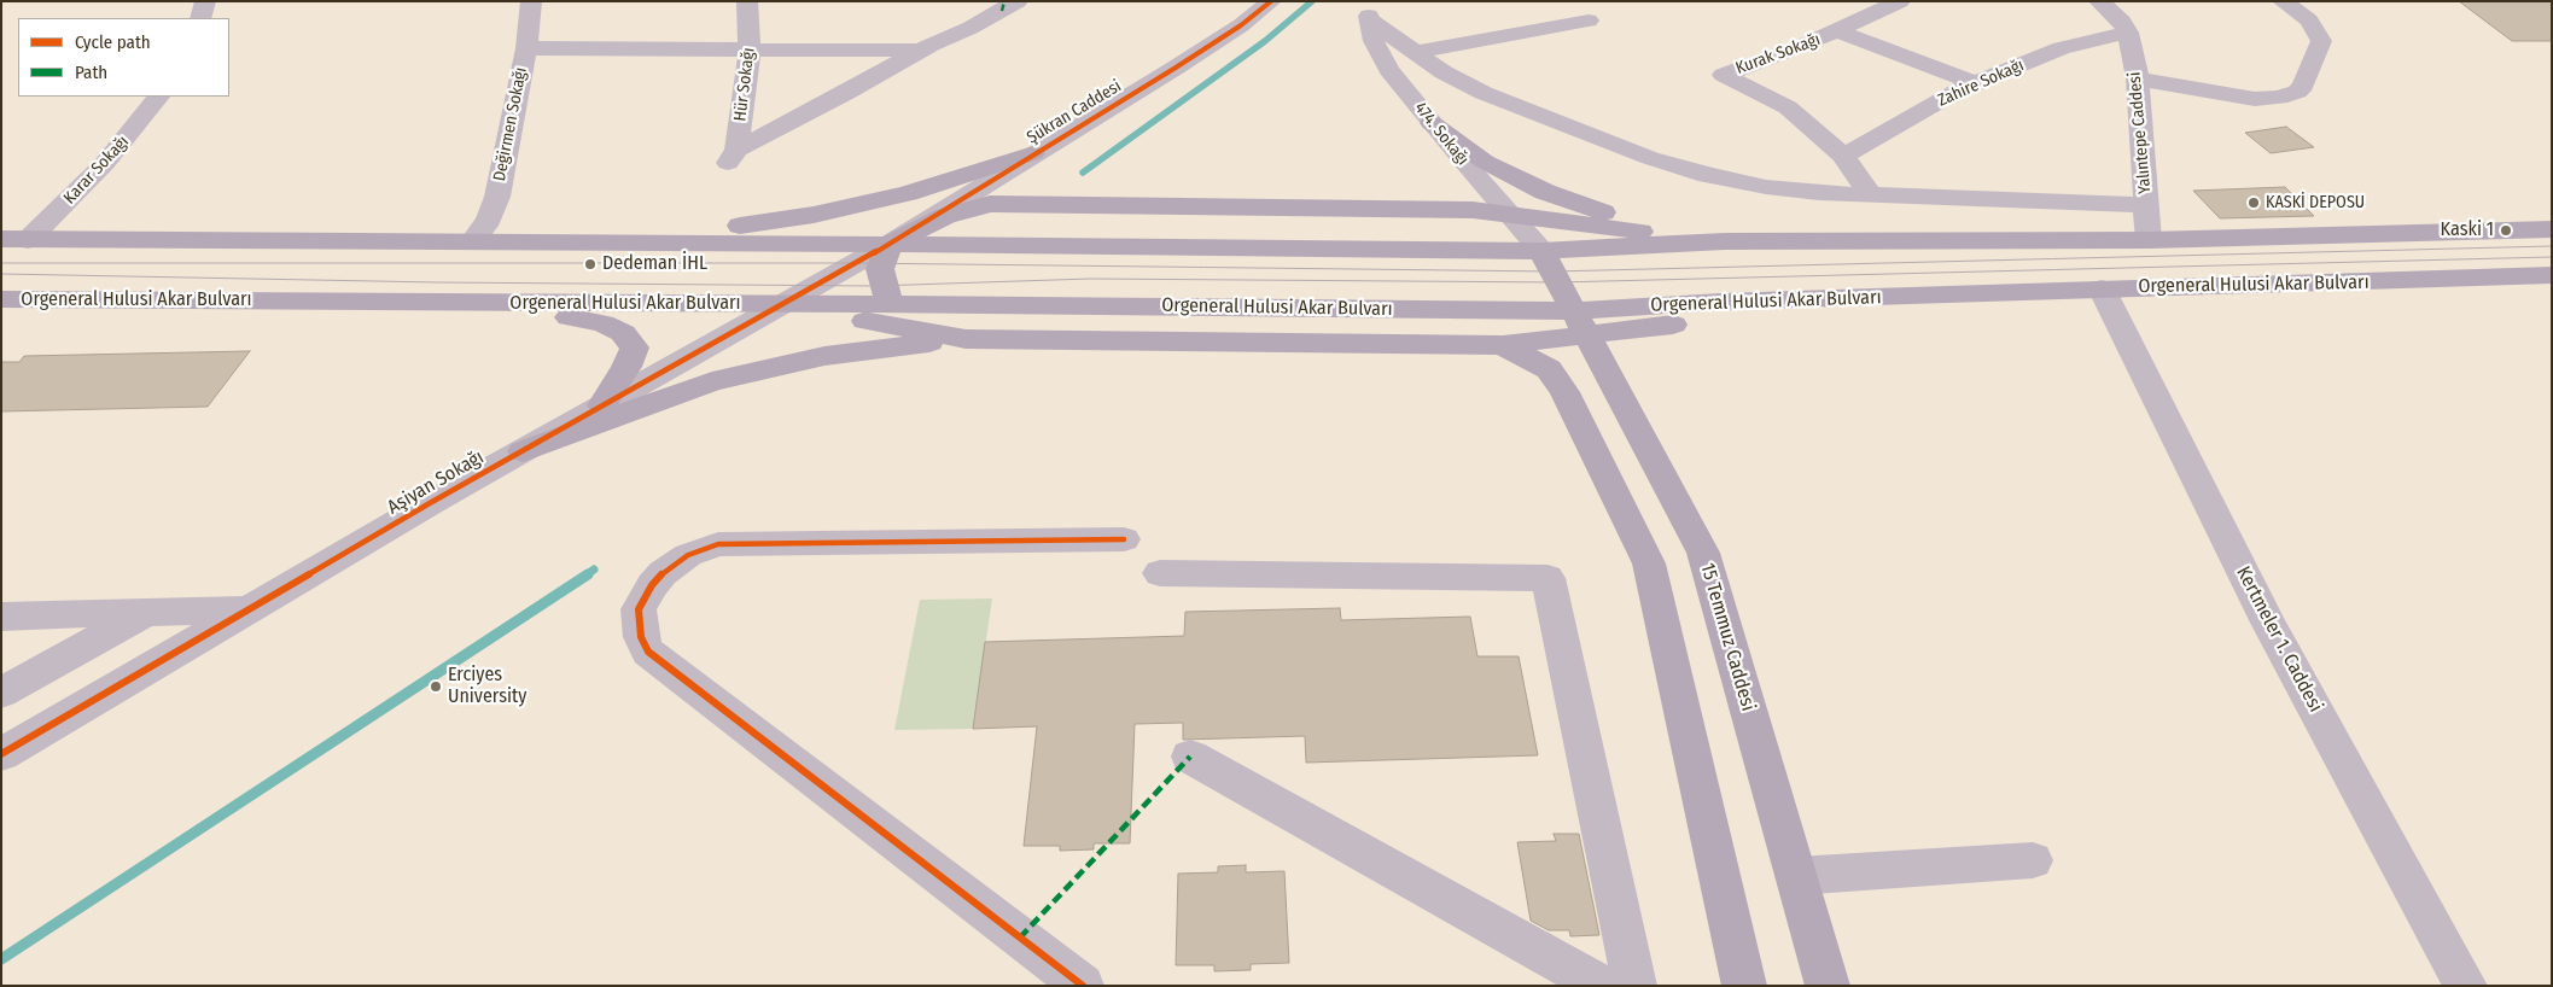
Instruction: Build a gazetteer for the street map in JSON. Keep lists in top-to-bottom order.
{
  "streets": {
    "main road": ["Orgeneral Hulusi Akar Bulvarı", "15 Temmuz Caddesi"],
    "street": [
      "Kurak Sokağı",
      "Zahire Sokağı",
      "Hür Sokağı",
      "Şükran Caddesi",
      "Değirmen Sokağı",
      "Yalıntepe Caddesi",
      "474. Sokağı",
      "Karar Sokağı",
      "Aşiyan Sokağı",
      "Kertmeler 1. Caddesi"
    ]
  },
  "crossings": [
    ["Kurak Sokağı", "Zahire Sokağı"],
    ["Zahire Sokağı", "Yalıntepe Caddesi"],
    ["Şükran Caddesi", "Aşiyan Sokağı"],
    ["474. Sokağı", "15 Temmuz Caddesi"],
    ["Orgeneral Hulusi Akar Bulvarı", "Aşiyan Sokağı"],
    ["Orgeneral Hulusi Akar Bulvarı", "15 Temmuz Caddesi"],
    ["Orgeneral Hulusi Akar Bulvarı", "Kertmeler 1. Caddesi"]
  ],
  "places": [
    "KASKİ DEPOSU",
    "Kaski 1",
    "Dedeman İHL",
    "Erciyes University"
  ],
  "legend": ["Cycle path", "Path"]
}
